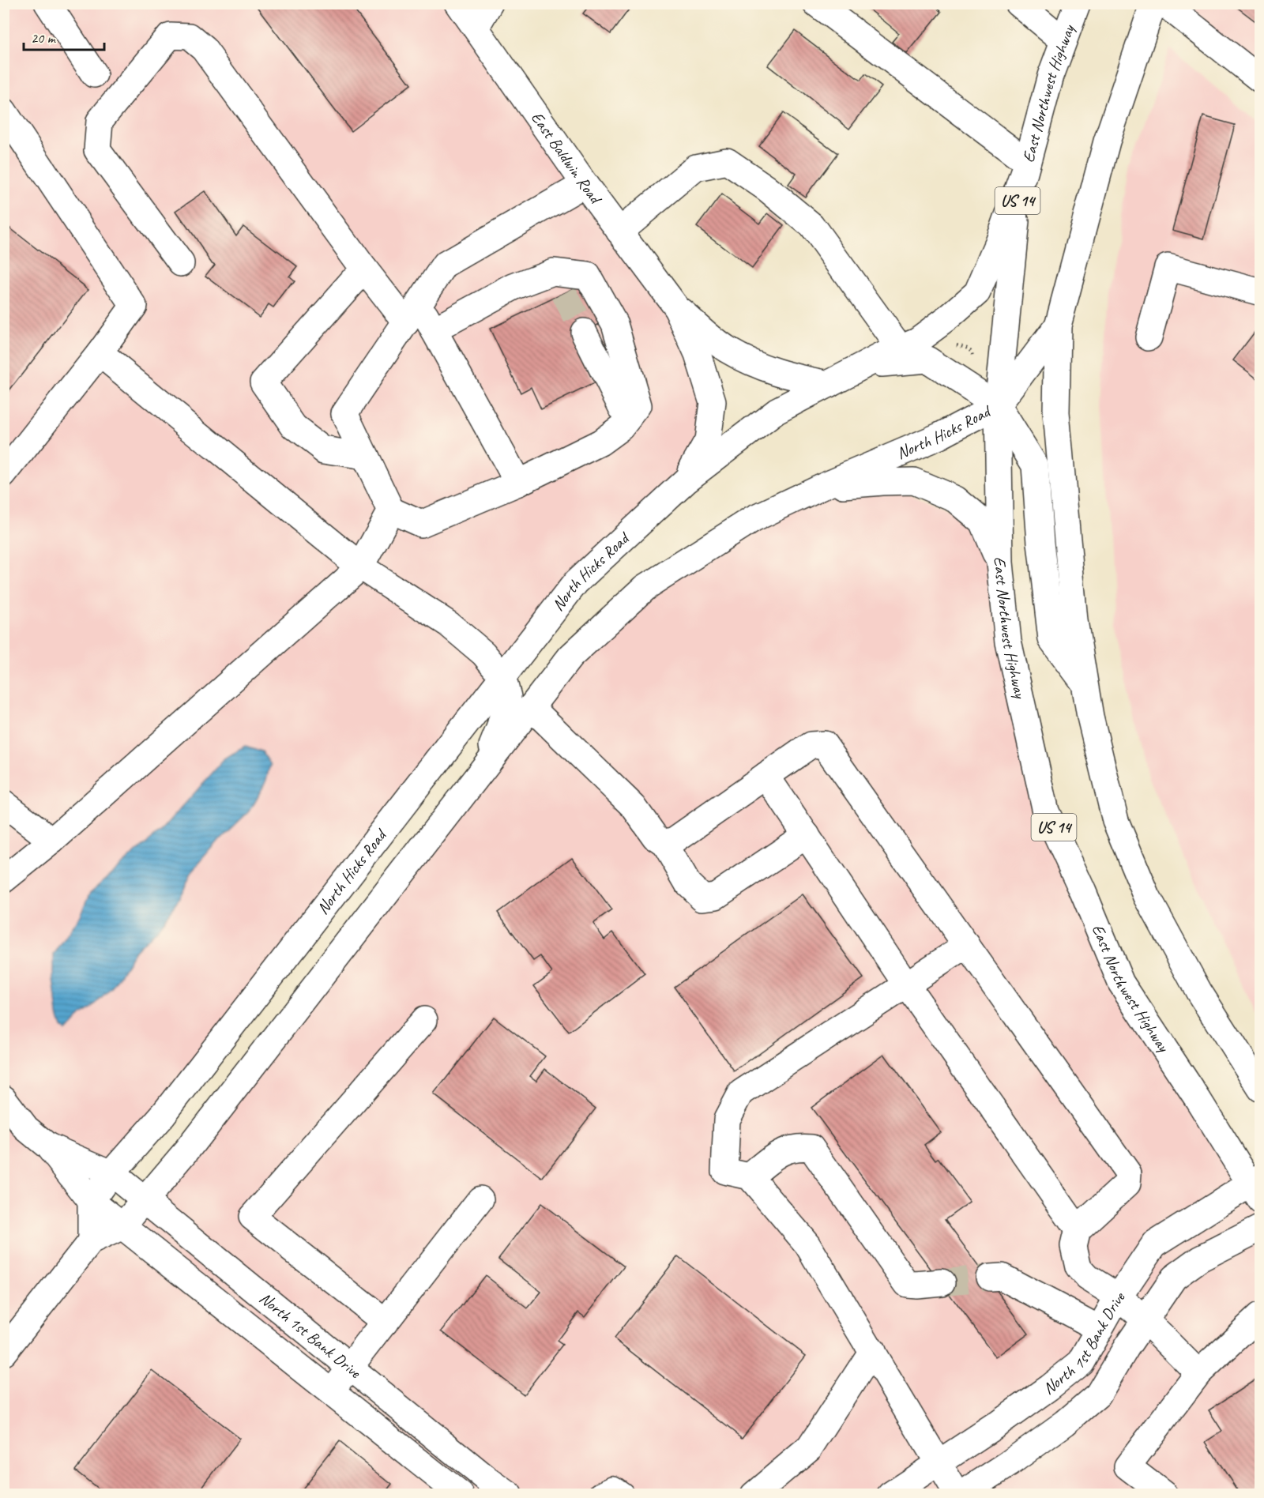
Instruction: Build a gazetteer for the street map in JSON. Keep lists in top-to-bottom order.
{
  "streets": {
    "main road": [
      "East Northwest Highway",
      "East Baldwin Road",
      "US 14",
      "North Hicks Road",
      "North 1st Bank Drive"
    ]
  },
  "crossings": [
    ["East Northwest Highway", "North Hicks Road"],
    ["East Northwest Highway", "North 1st Bank Drive"],
    ["North Hicks Road", "North 1st Bank Drive"]
  ],
  "scale_bar": "20 m"
}
